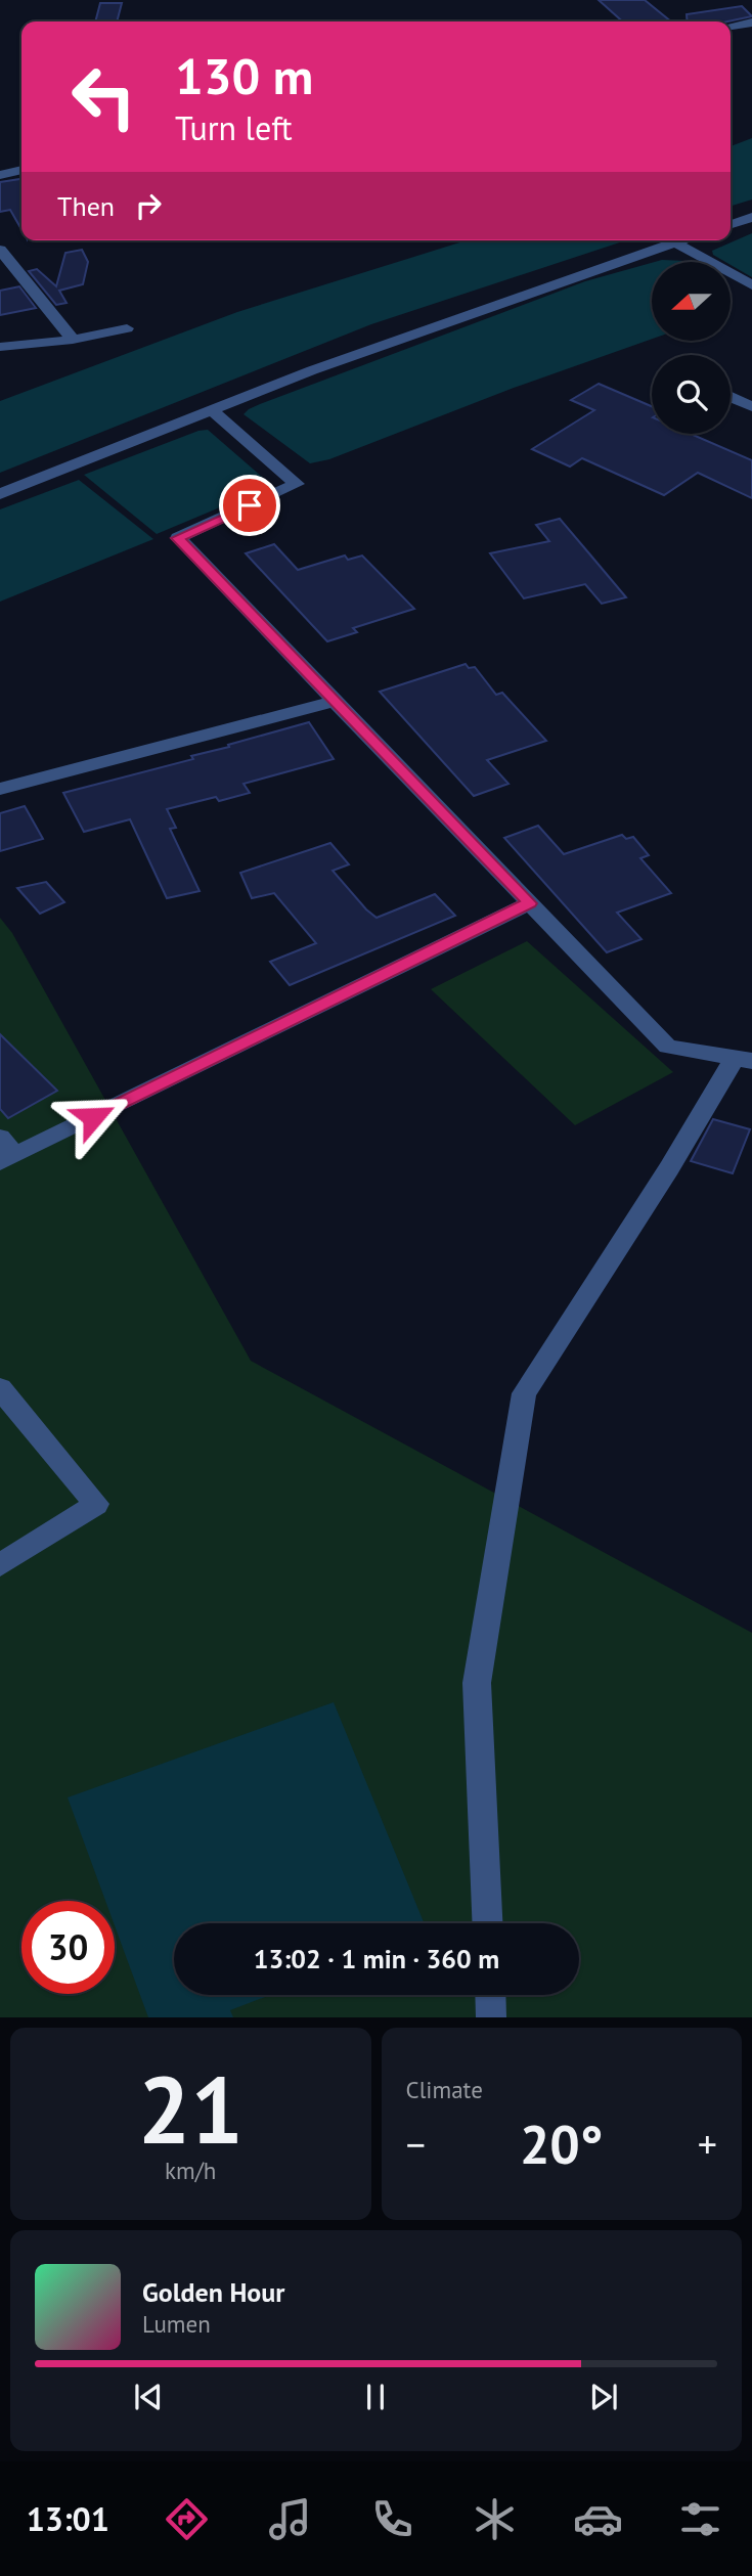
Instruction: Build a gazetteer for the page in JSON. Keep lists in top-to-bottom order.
{
  "north": "left",
  "page": {
    "turn": ["130 m", "Turn left"],
    "then": "Then",
    "limit": "30",
    "trip": "13:02 · 1 min · 360 m",
    "tile": [
      ["21", "km/h"],
      "Climate"
    ],
    "heat": ["−", "20°", "+"],
    "song": ["Golden Hour", "Lumen"],
    "tabs": "13:01"
  }
}
